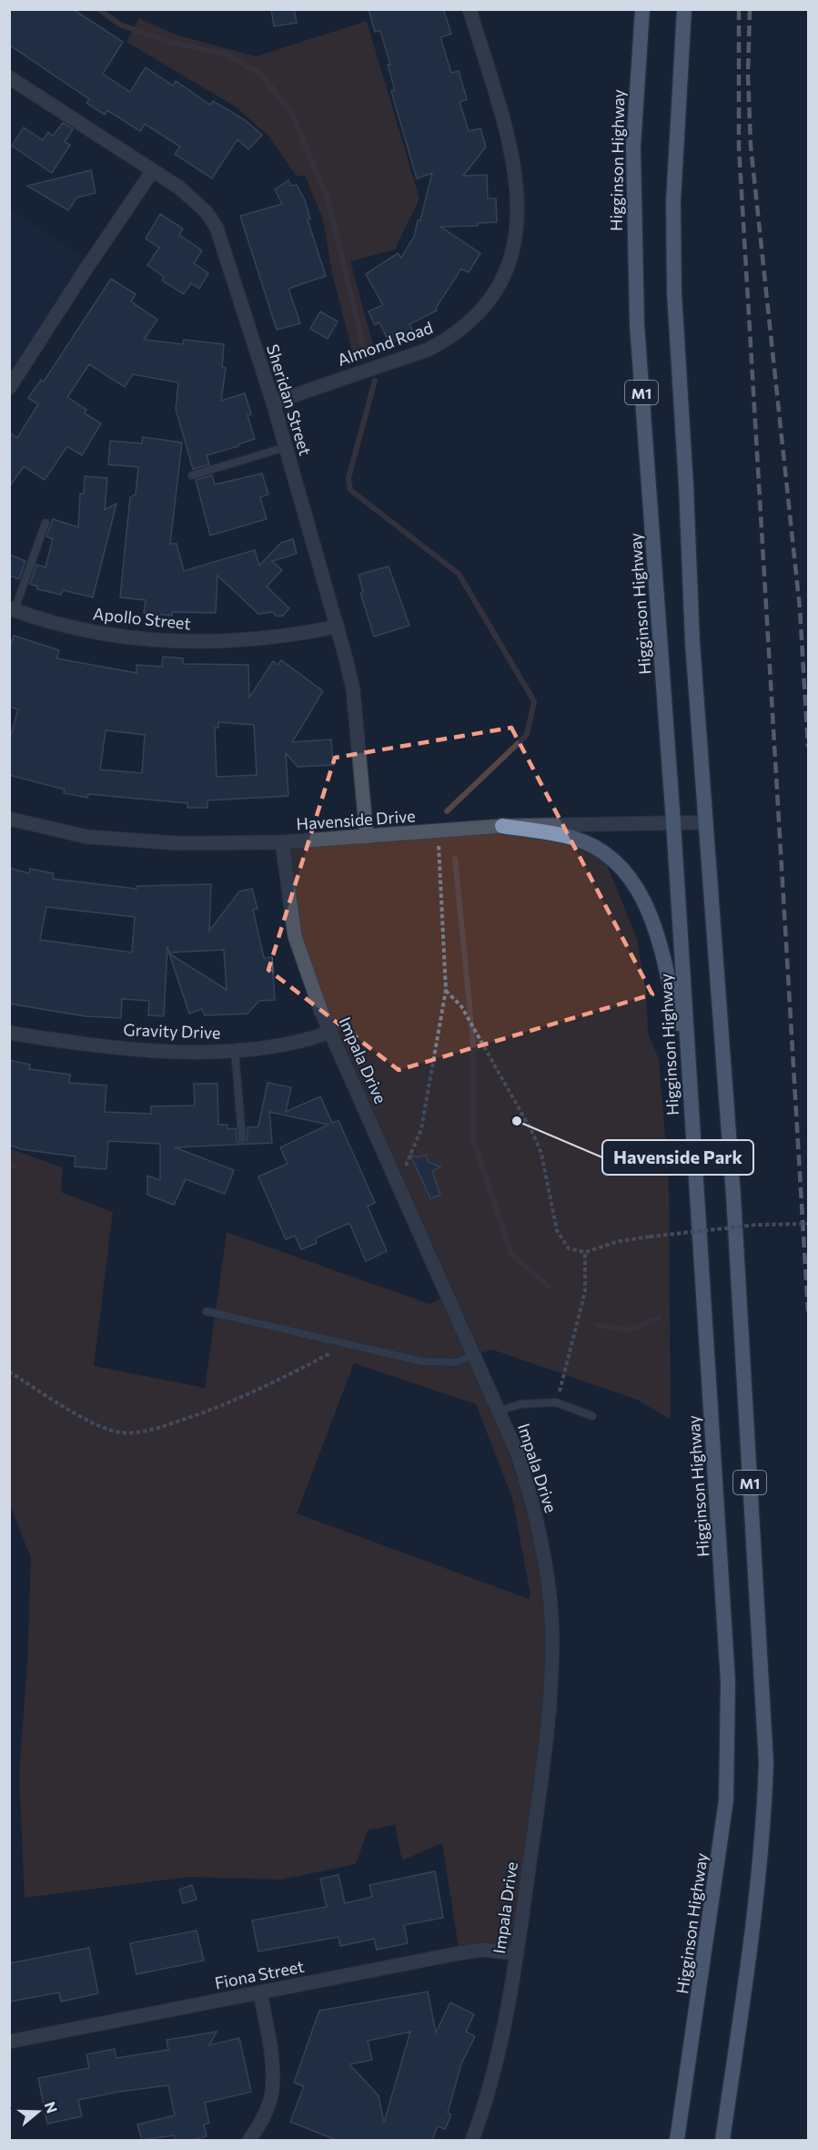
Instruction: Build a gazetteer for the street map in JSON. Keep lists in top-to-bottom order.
{
  "streets": {
    "highway": ["Higginson Highway", "M1"],
    "street": [
      "Almond Road",
      "Sheridan Street",
      "Apollo Street",
      "Havenside Drive",
      "Gravity Drive",
      "Impala Drive",
      "Fiona Street"
    ]
  },
  "crossings": [
    ["Higginson Highway", "Havenside Drive"],
    ["Almond Road", "Sheridan Street"],
    ["M1", "Havenside Drive"],
    ["Sheridan Street", "Apollo Street"],
    ["Sheridan Street", "Havenside Drive"],
    ["Havenside Drive", "Impala Drive"],
    ["Gravity Drive", "Impala Drive"],
    ["Impala Drive", "Fiona Street"]
  ],
  "places": ["Havenside Park"],
  "north": "right"
}
